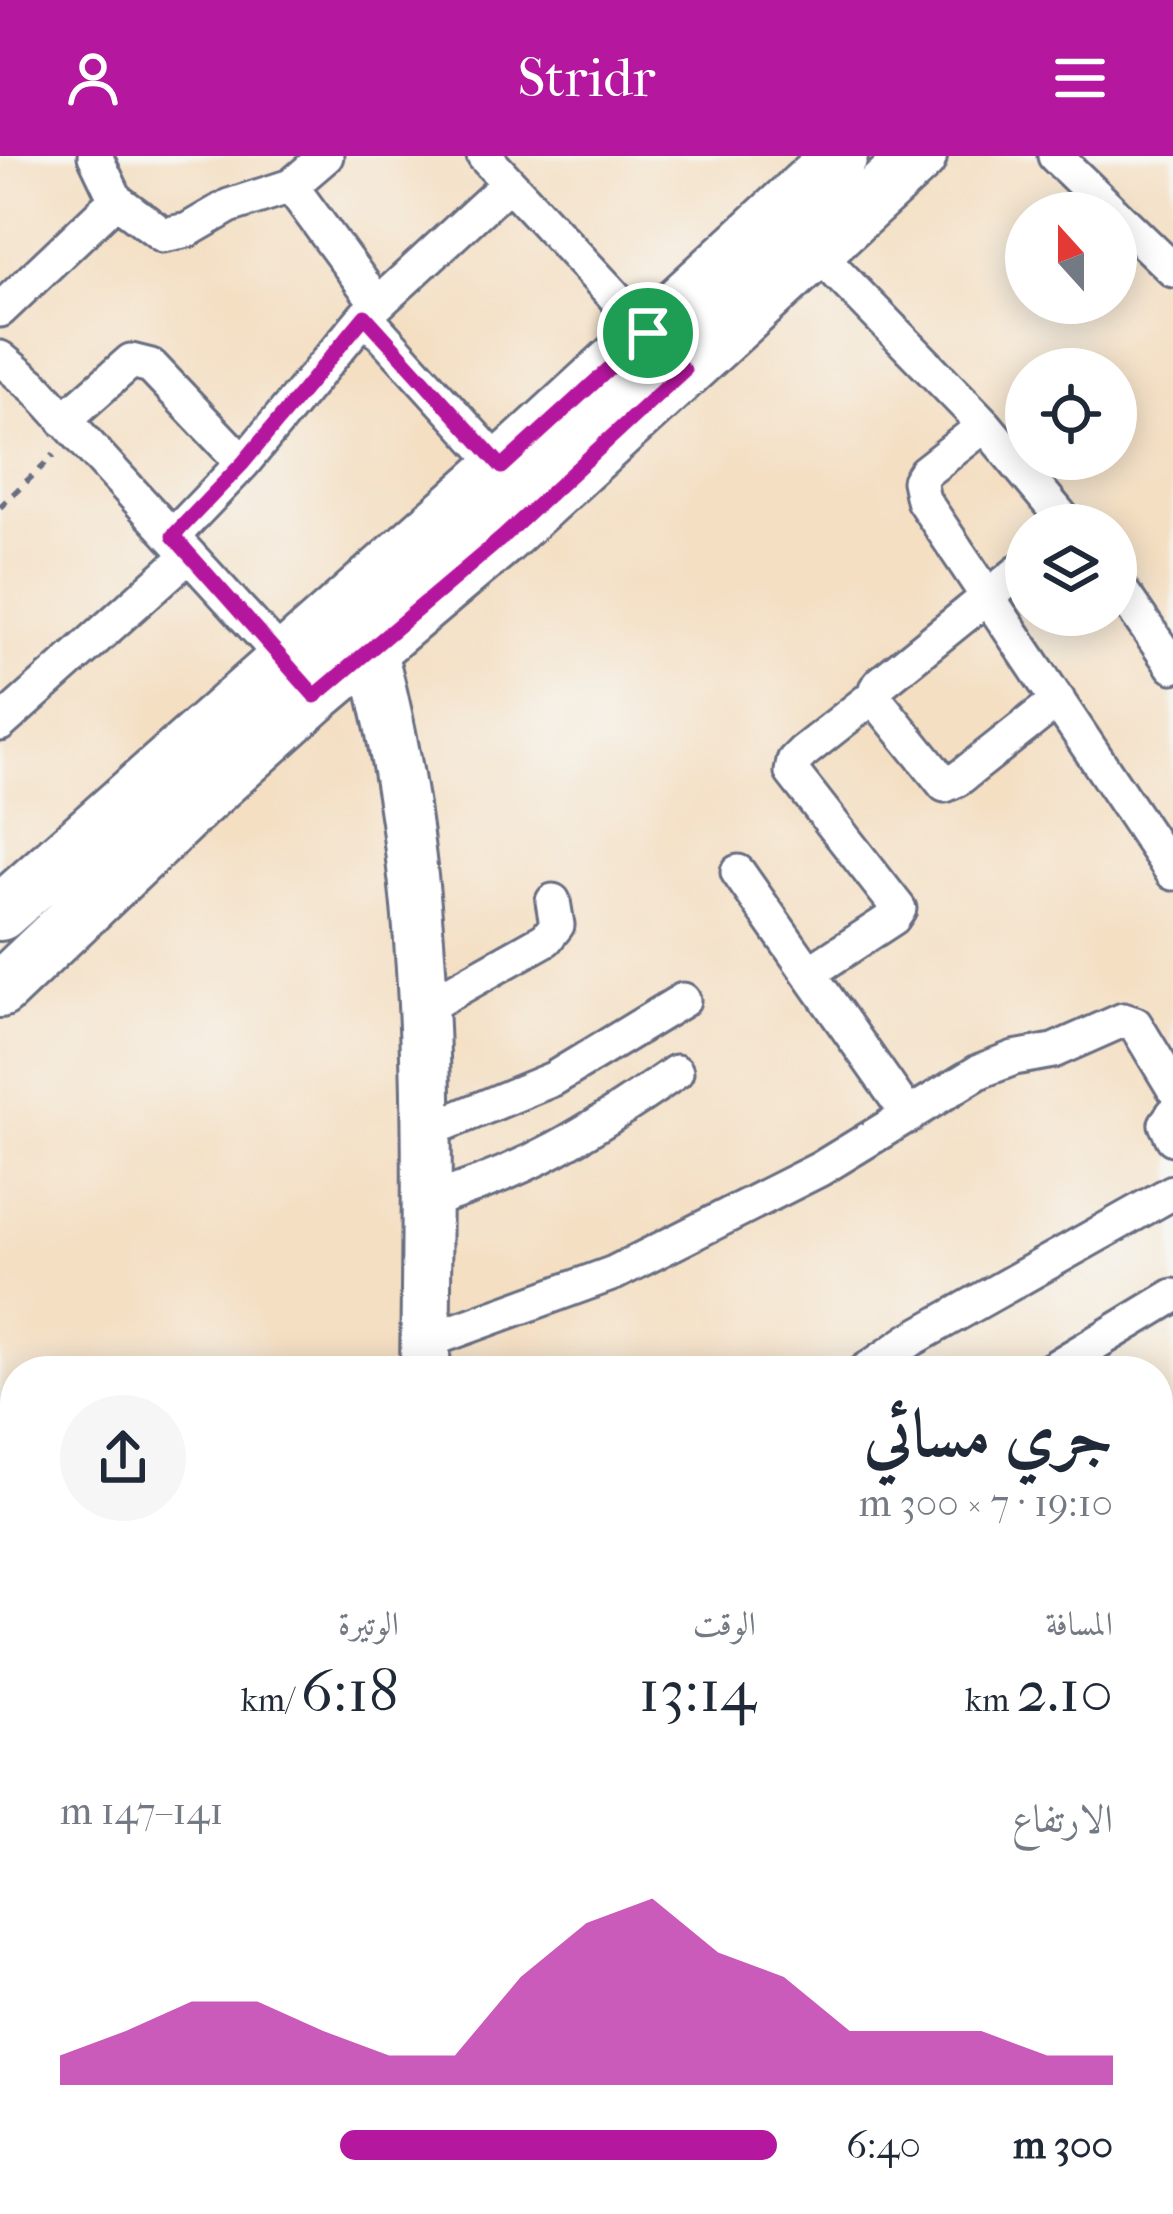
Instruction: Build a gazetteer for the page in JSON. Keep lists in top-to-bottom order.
{
  "north": "top",
  "page": {
    "header": "Stridr",
    "heading": ["جري مسائي", "19:10 · 7 × 300 m"],
    "stats": [
      ["المسافة", "2.10 km"],
      ["الوقت", "13:14"],
      ["الوتيرة", "6:18 /km"]
    ],
    "chart": ["الارتفاع", "141–147 m"],
    "list": [
      {
        "name": "300 m",
        "note": "6:40"
      }
    ]
  }
}
